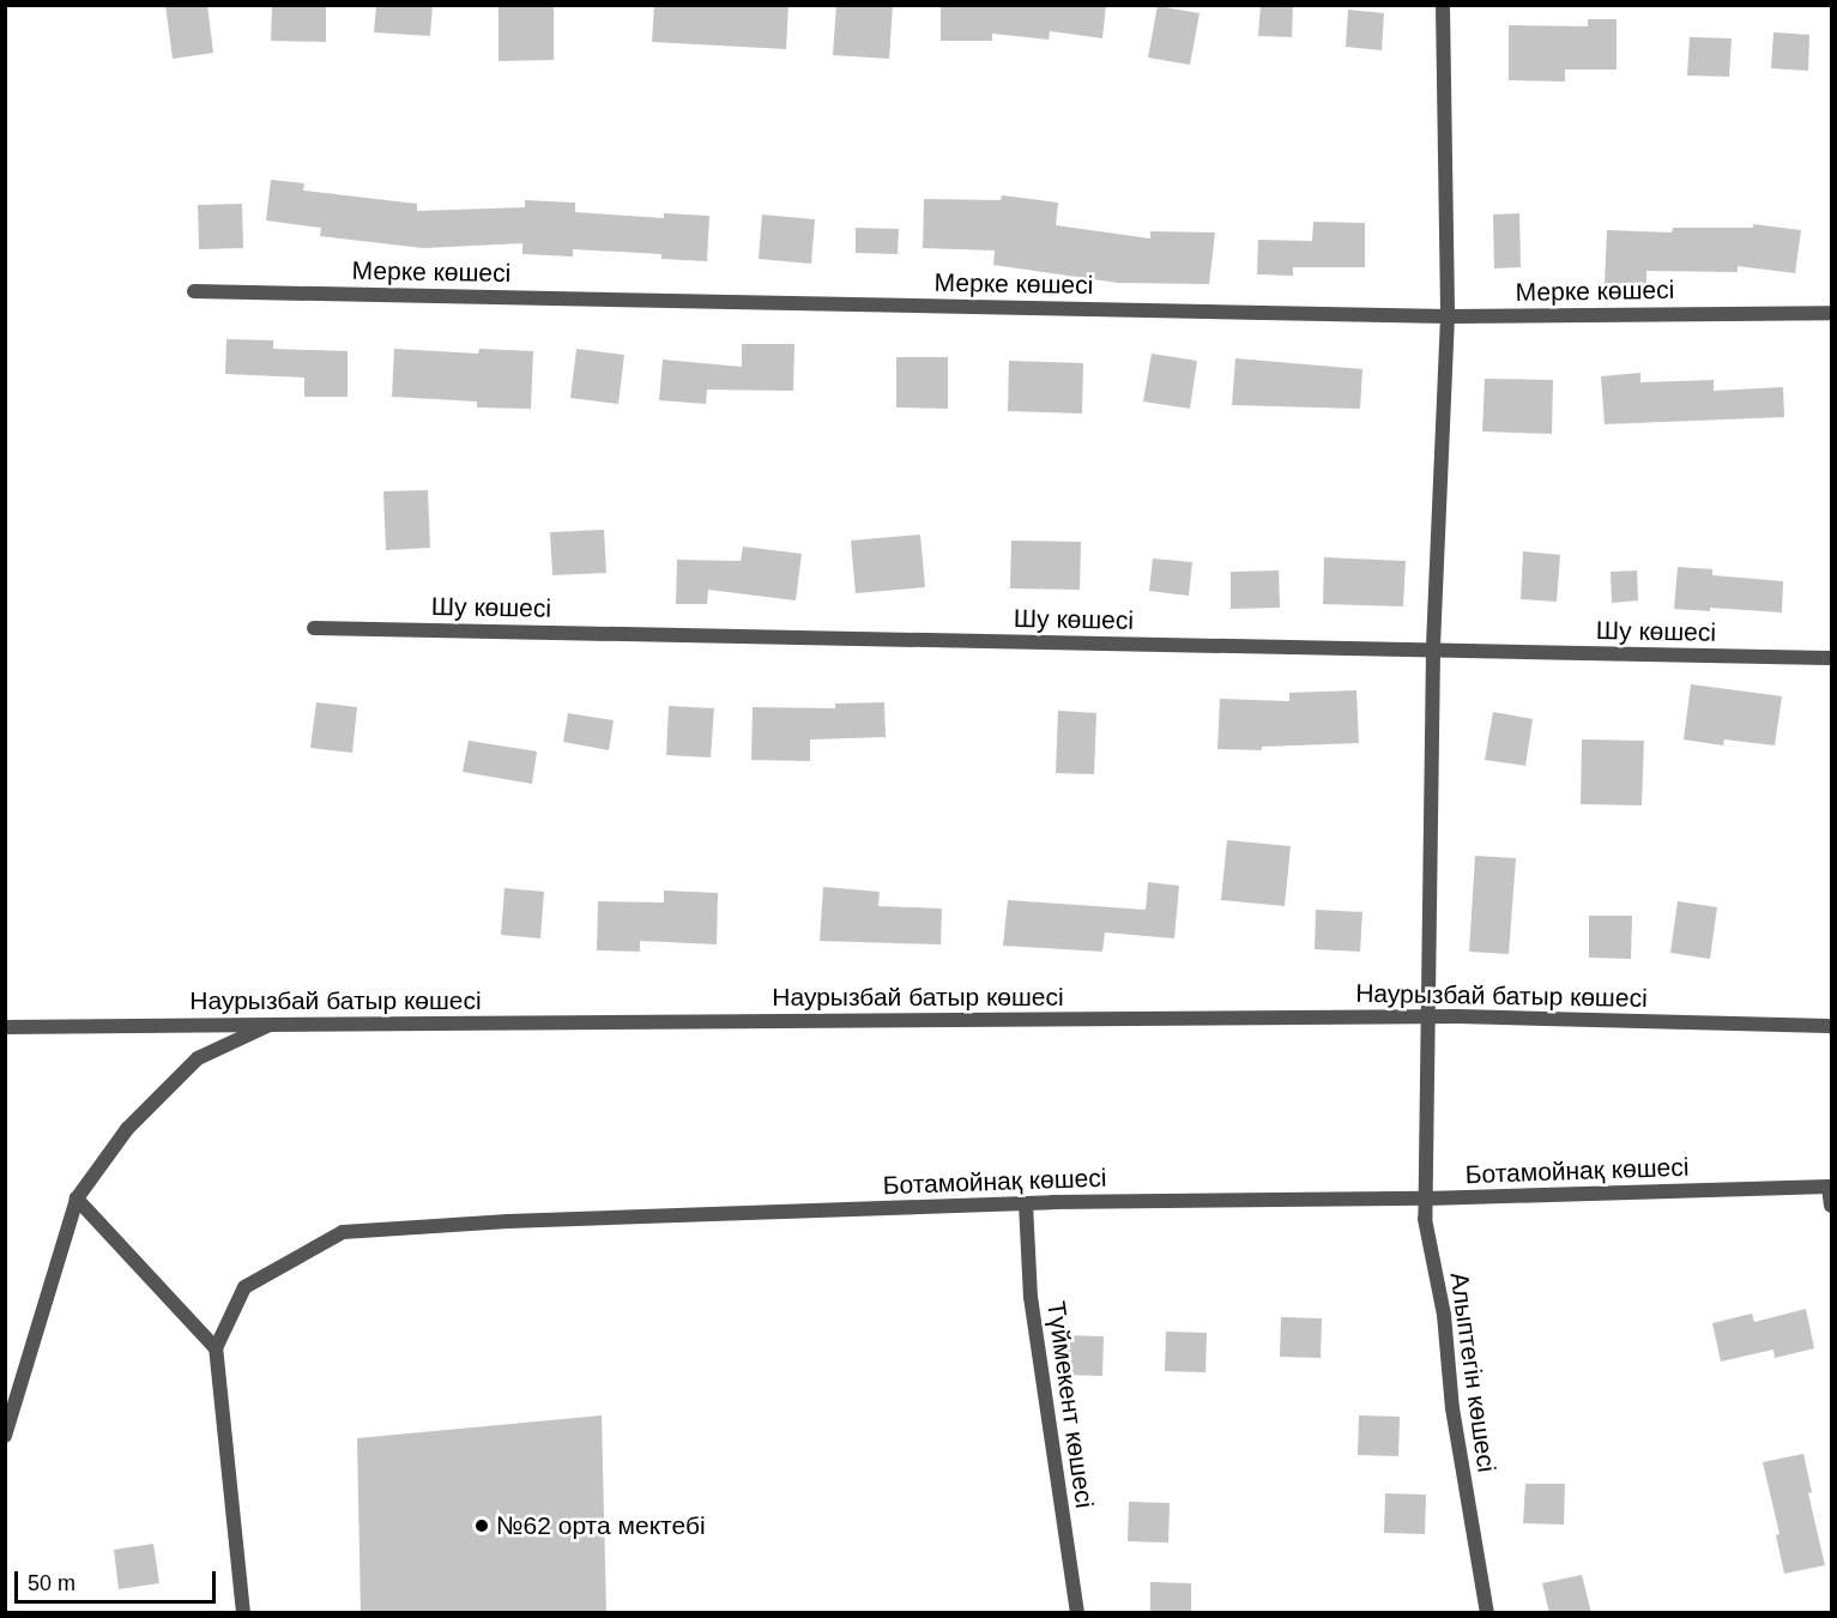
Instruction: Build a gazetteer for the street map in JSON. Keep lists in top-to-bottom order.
{
  "streets": {
    "street": [
      "Мерке көшесі",
      "Шу көшесі",
      "Наурызбай батыр көшесі",
      "Ботамойнақ көшесі",
      "Алыптегін көшесі",
      "Түймекент көшесі"
    ]
  },
  "crossings": [
    ["Мерке көшесі", "Алыптегін көшесі"],
    ["Шу көшесі", "Алыптегін көшесі"],
    ["Наурызбай батыр көшесі", "Алыптегін көшесі"],
    ["Ботамойнақ көшесі", "Алыптегін көшесі"],
    ["Ботамойнақ көшесі", "Түймекент көшесі"]
  ],
  "places": ["№62 орта мектебі"],
  "scale_bar": "50 m"
}
